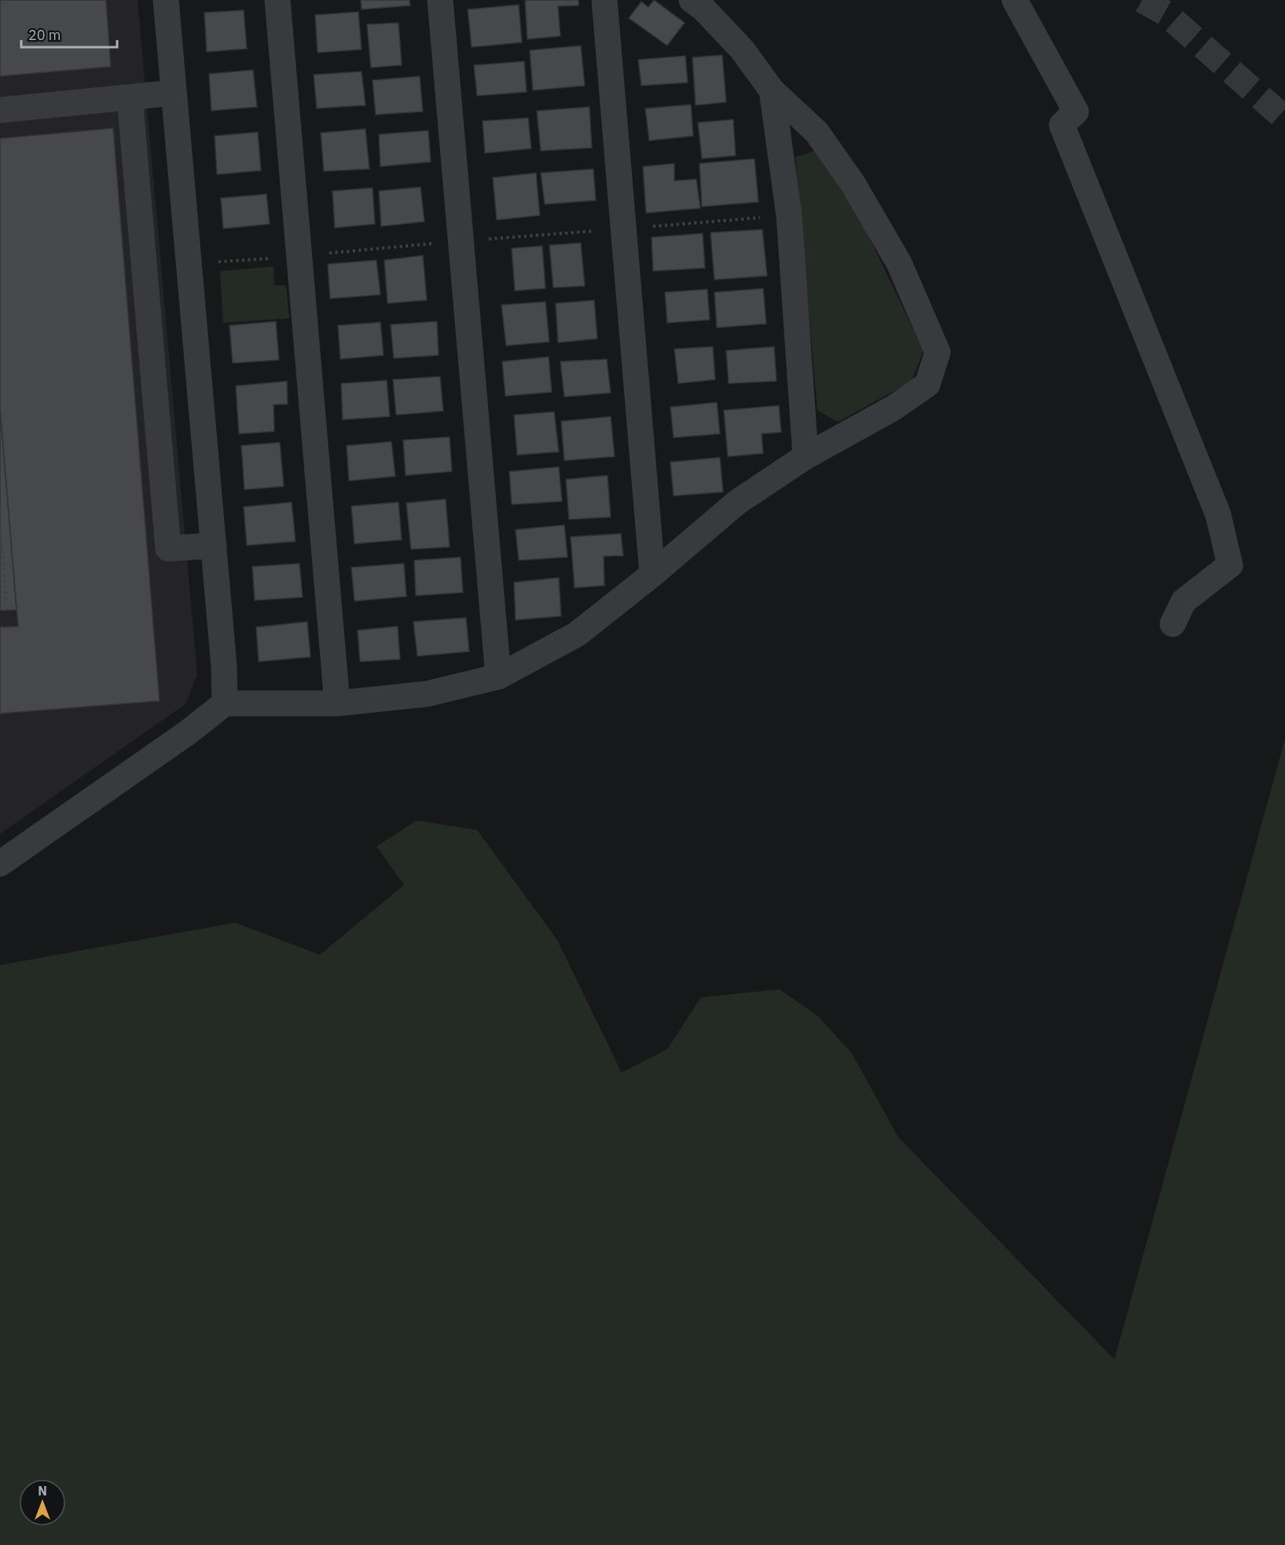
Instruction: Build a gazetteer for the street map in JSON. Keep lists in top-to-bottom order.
{
  "scale_bar": "20 m",
  "north": "top"
}
